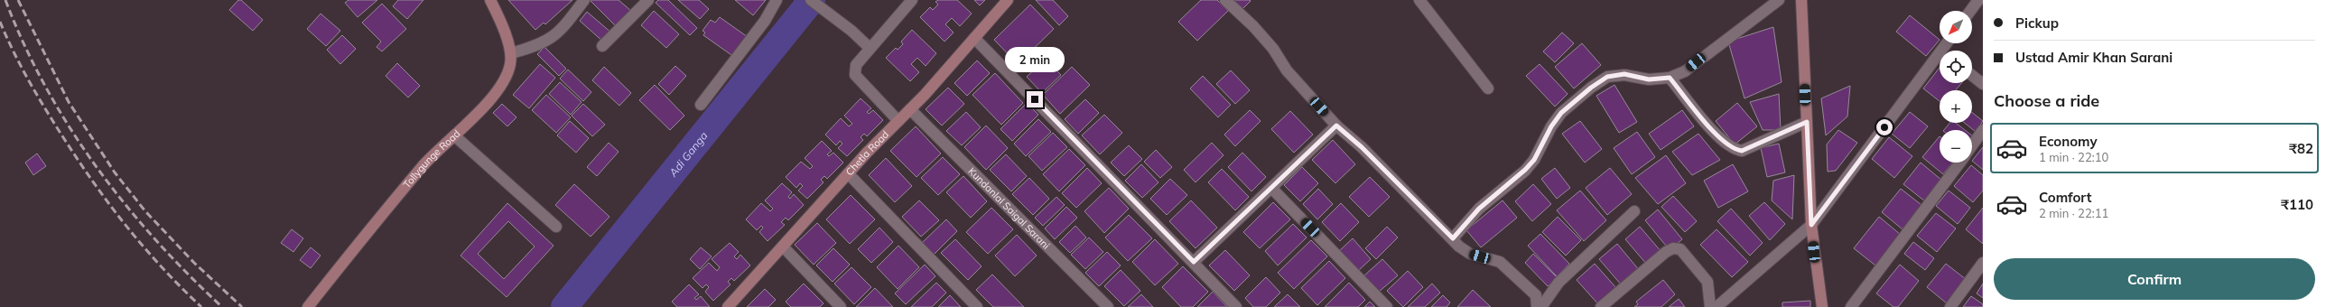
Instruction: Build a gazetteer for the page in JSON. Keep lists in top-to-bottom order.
{
  "streets": {
    "main road": ["Chetla Road", "Tollygunge Road"],
    "street": ["Kundanlal Saigal Sarani"]
  },
  "crossings": [
    ["Chetla Road", "Kundanlal Saigal Sarani"]
  ],
  "water": ["Adi Ganga"],
  "north": "bottom left",
  "page": {
    "banner": ["Pickup", "Ustad Amir Khan Sarani"],
    "map_buttons": ["+", "−"],
    "bubble": "2 min",
    "heading": "Choose a ride",
    "list": [
      {
        "name": "Economy",
        "note": "1 min · 22:10",
        "value": "₹82"
      },
      {
        "name": "Comfort",
        "note": "2 min · 22:11",
        "value": "₹110"
      }
    ],
    "buttons": "Confirm"
  }
}
